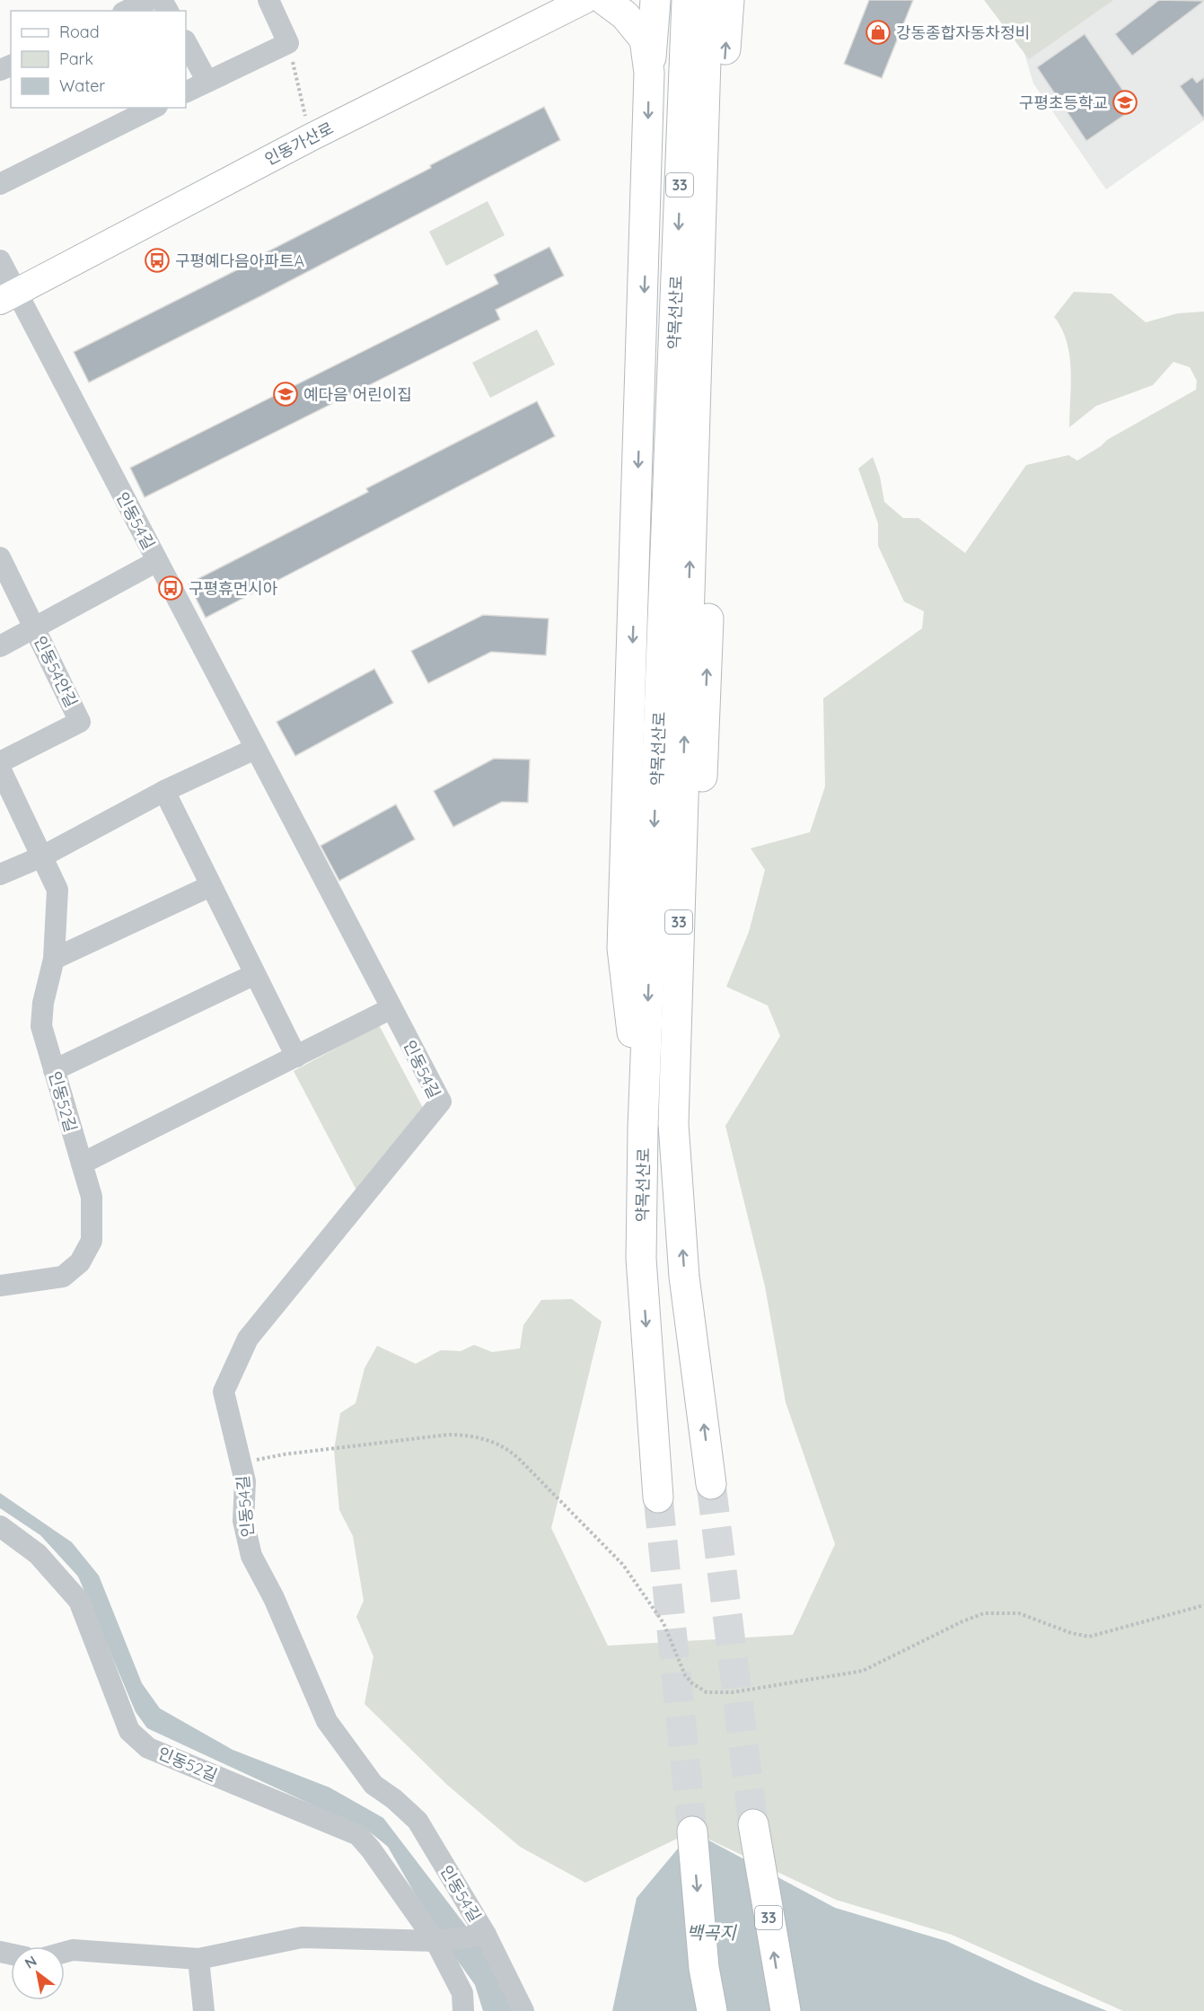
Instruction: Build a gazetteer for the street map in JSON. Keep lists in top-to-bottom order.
{
  "streets": {
    "highway": ["33", "약목선산로"],
    "main road": ["인동가산로"],
    "street": ["인동54길", "인동54안길", "인동52길"]
  },
  "crossings": [
    ["인동가산로", "인동54길"],
    ["인동54길", "인동54안길"]
  ],
  "water": ["백곡지"],
  "places": {
    "shop": ["강동종합자동차정비"],
    "school or university": ["구평초등학교", "예다음 어린이집"],
    "bus stop": ["구평예다음아파트A", "구평휴먼시아"]
  },
  "legend": ["Road", "Park", "Water"],
  "north": "top left"
}
